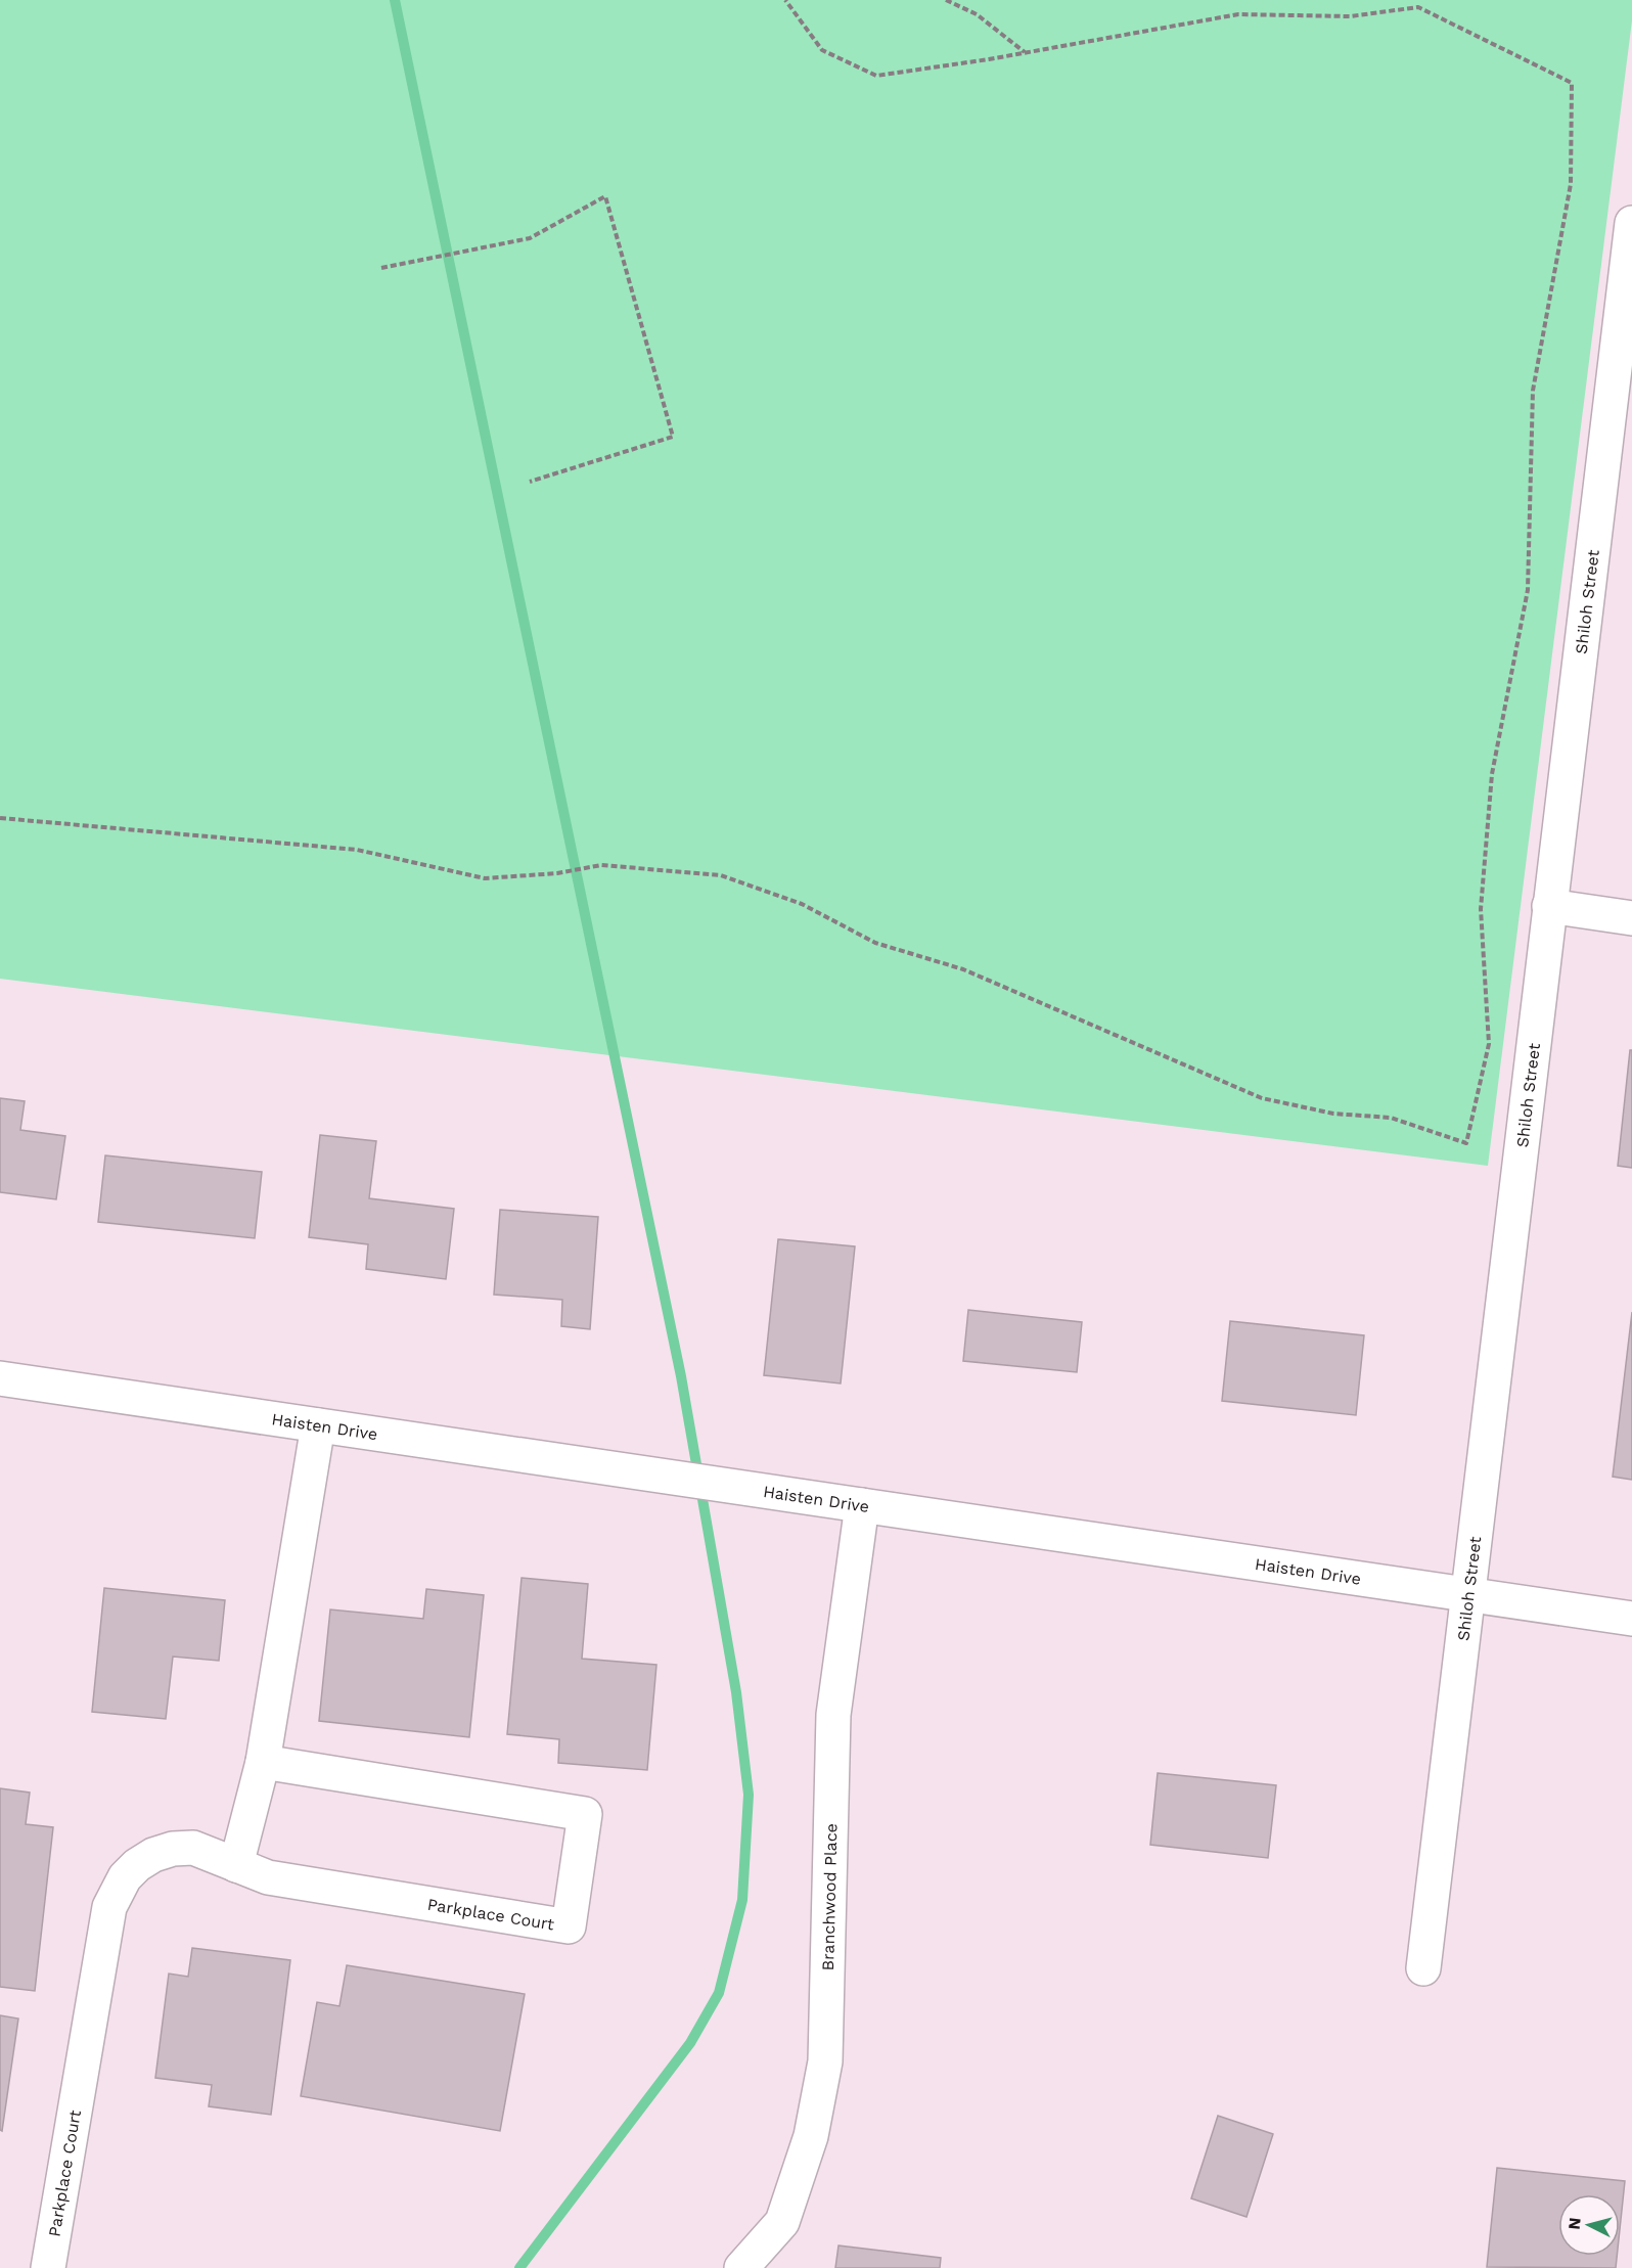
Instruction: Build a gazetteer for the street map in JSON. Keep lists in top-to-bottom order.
{
  "streets": {
    "street": [
      "Shiloh Street",
      "Haisten Drive",
      "Branchwood Place",
      "Parkplace Court"
    ]
  },
  "crossings": [
    ["Shiloh Street", "Haisten Drive"],
    ["Haisten Drive", "Branchwood Place"]
  ],
  "north": "left"
}
